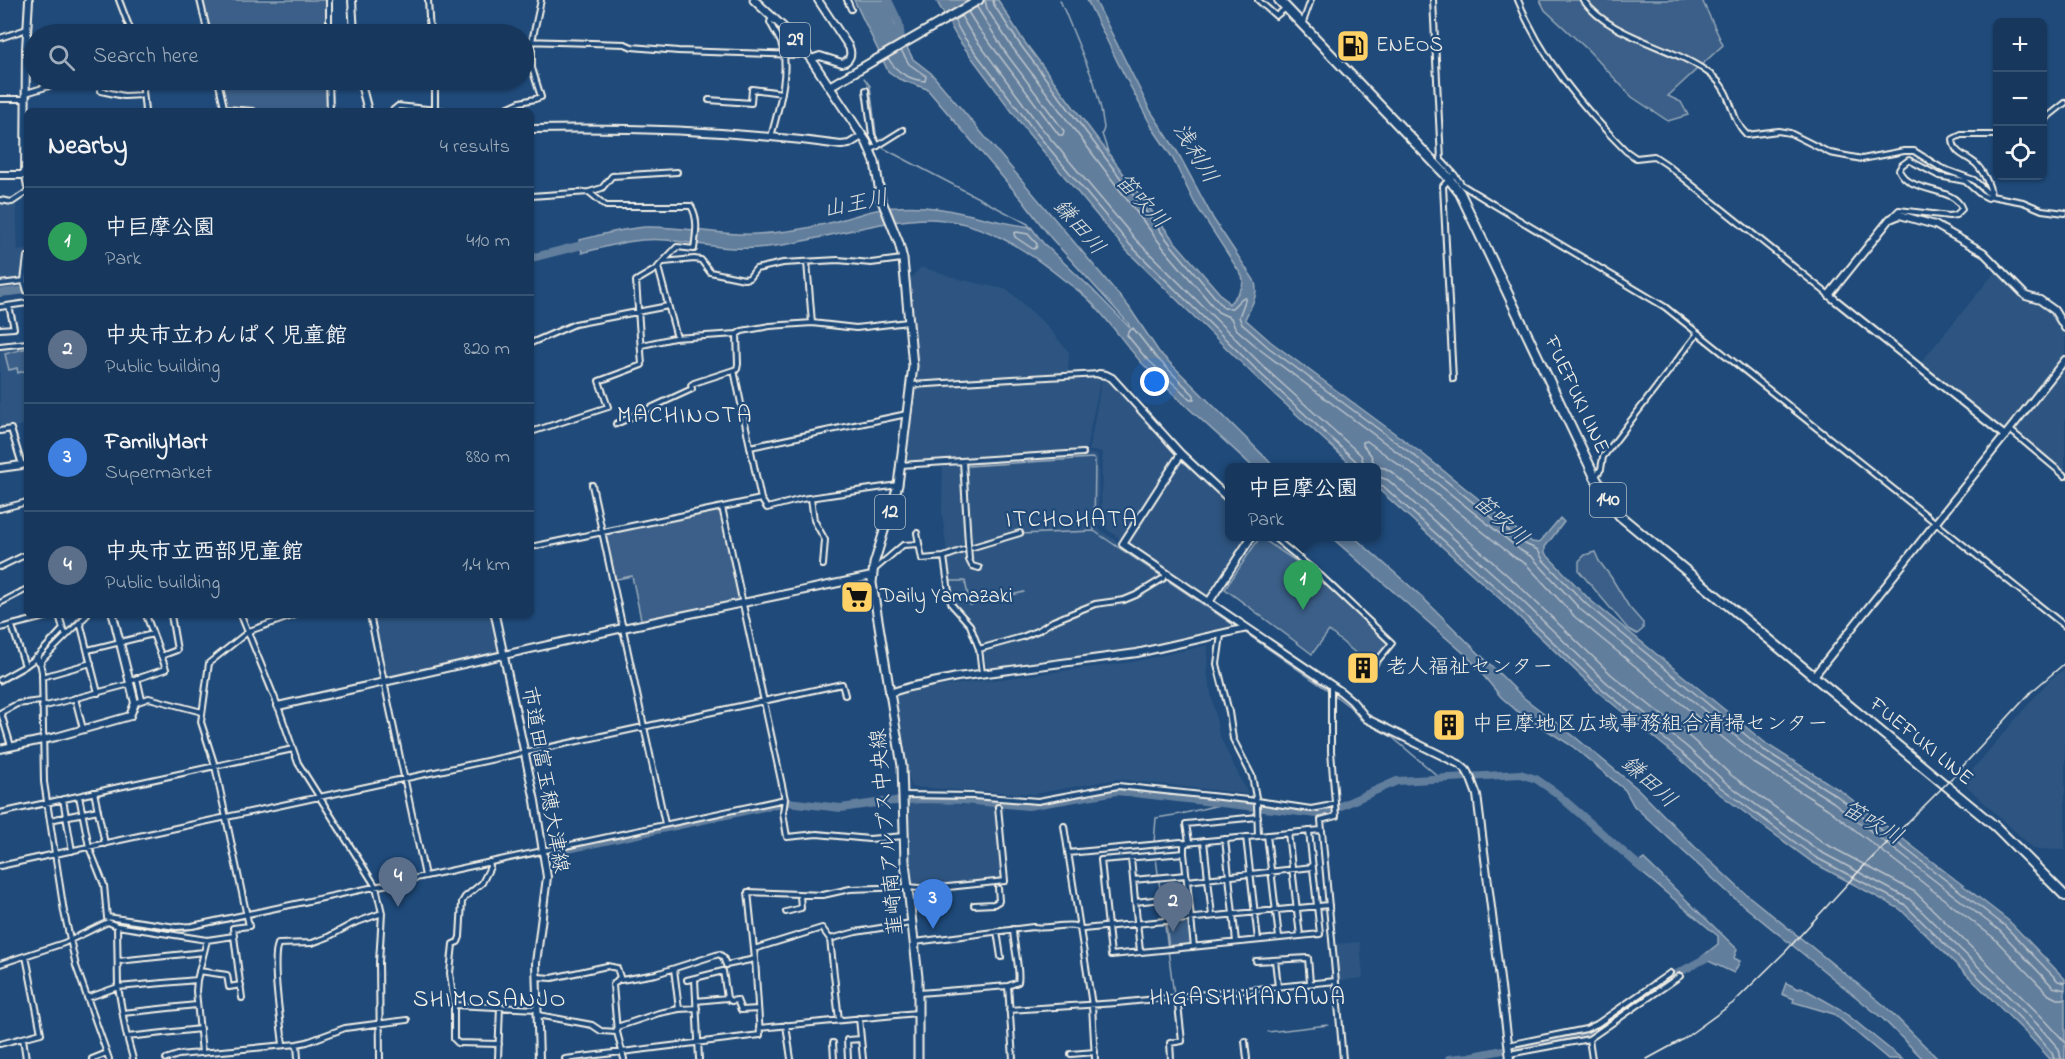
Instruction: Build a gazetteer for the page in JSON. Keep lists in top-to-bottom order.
{
  "streets": {
    "highway": ["FUEFUKI LINE", "140"],
    "main road": ["29", "12", "韮崎南アルプス中央線"],
    "street": ["市道田富玉穂大津線"]
  },
  "crossings": [
    ["29", "韮崎南アルプス中央線"]
  ],
  "districts": [
    "MACHINOTA",
    "ITCHOHATA",
    "HIGASHIHANAWA",
    "SHIMOSANJO"
  ],
  "water": [
    "浅利川",
    "笛吹川",
    "山王川",
    "鎌田川"
  ],
  "places": {
    "fuel station": ["ENEOS"],
    "supermarket": ["Daily Yamazaki"],
    "building": ["老人福祉センター", "中巨摩地区広域事務組合清掃センター"]
  },
  "page": {
    "map_buttons": ["+", "−"],
    "search": "Search here",
    "heading": ["Nearby", "4 results"],
    "list": [
      {
        "mark": "1",
        "name": "中巨摩公園",
        "note": "Park",
        "value": "410 m"
      },
      {
        "mark": "2",
        "name": "中央市立わんぱく児童館",
        "note": "Public building",
        "value": "820 m"
      },
      {
        "mark": "3",
        "name": "FamilyMart",
        "note": "Supermarket",
        "value": "880 m"
      },
      {
        "mark": "4",
        "name": "中央市立西部児童館",
        "note": "Public building",
        "value": "1.4 km"
      }
    ],
    "popup": ["中巨摩公園", "Park"],
    "pins": [
      "1",
      "4",
      "3",
      "2"
    ]
  }
}
